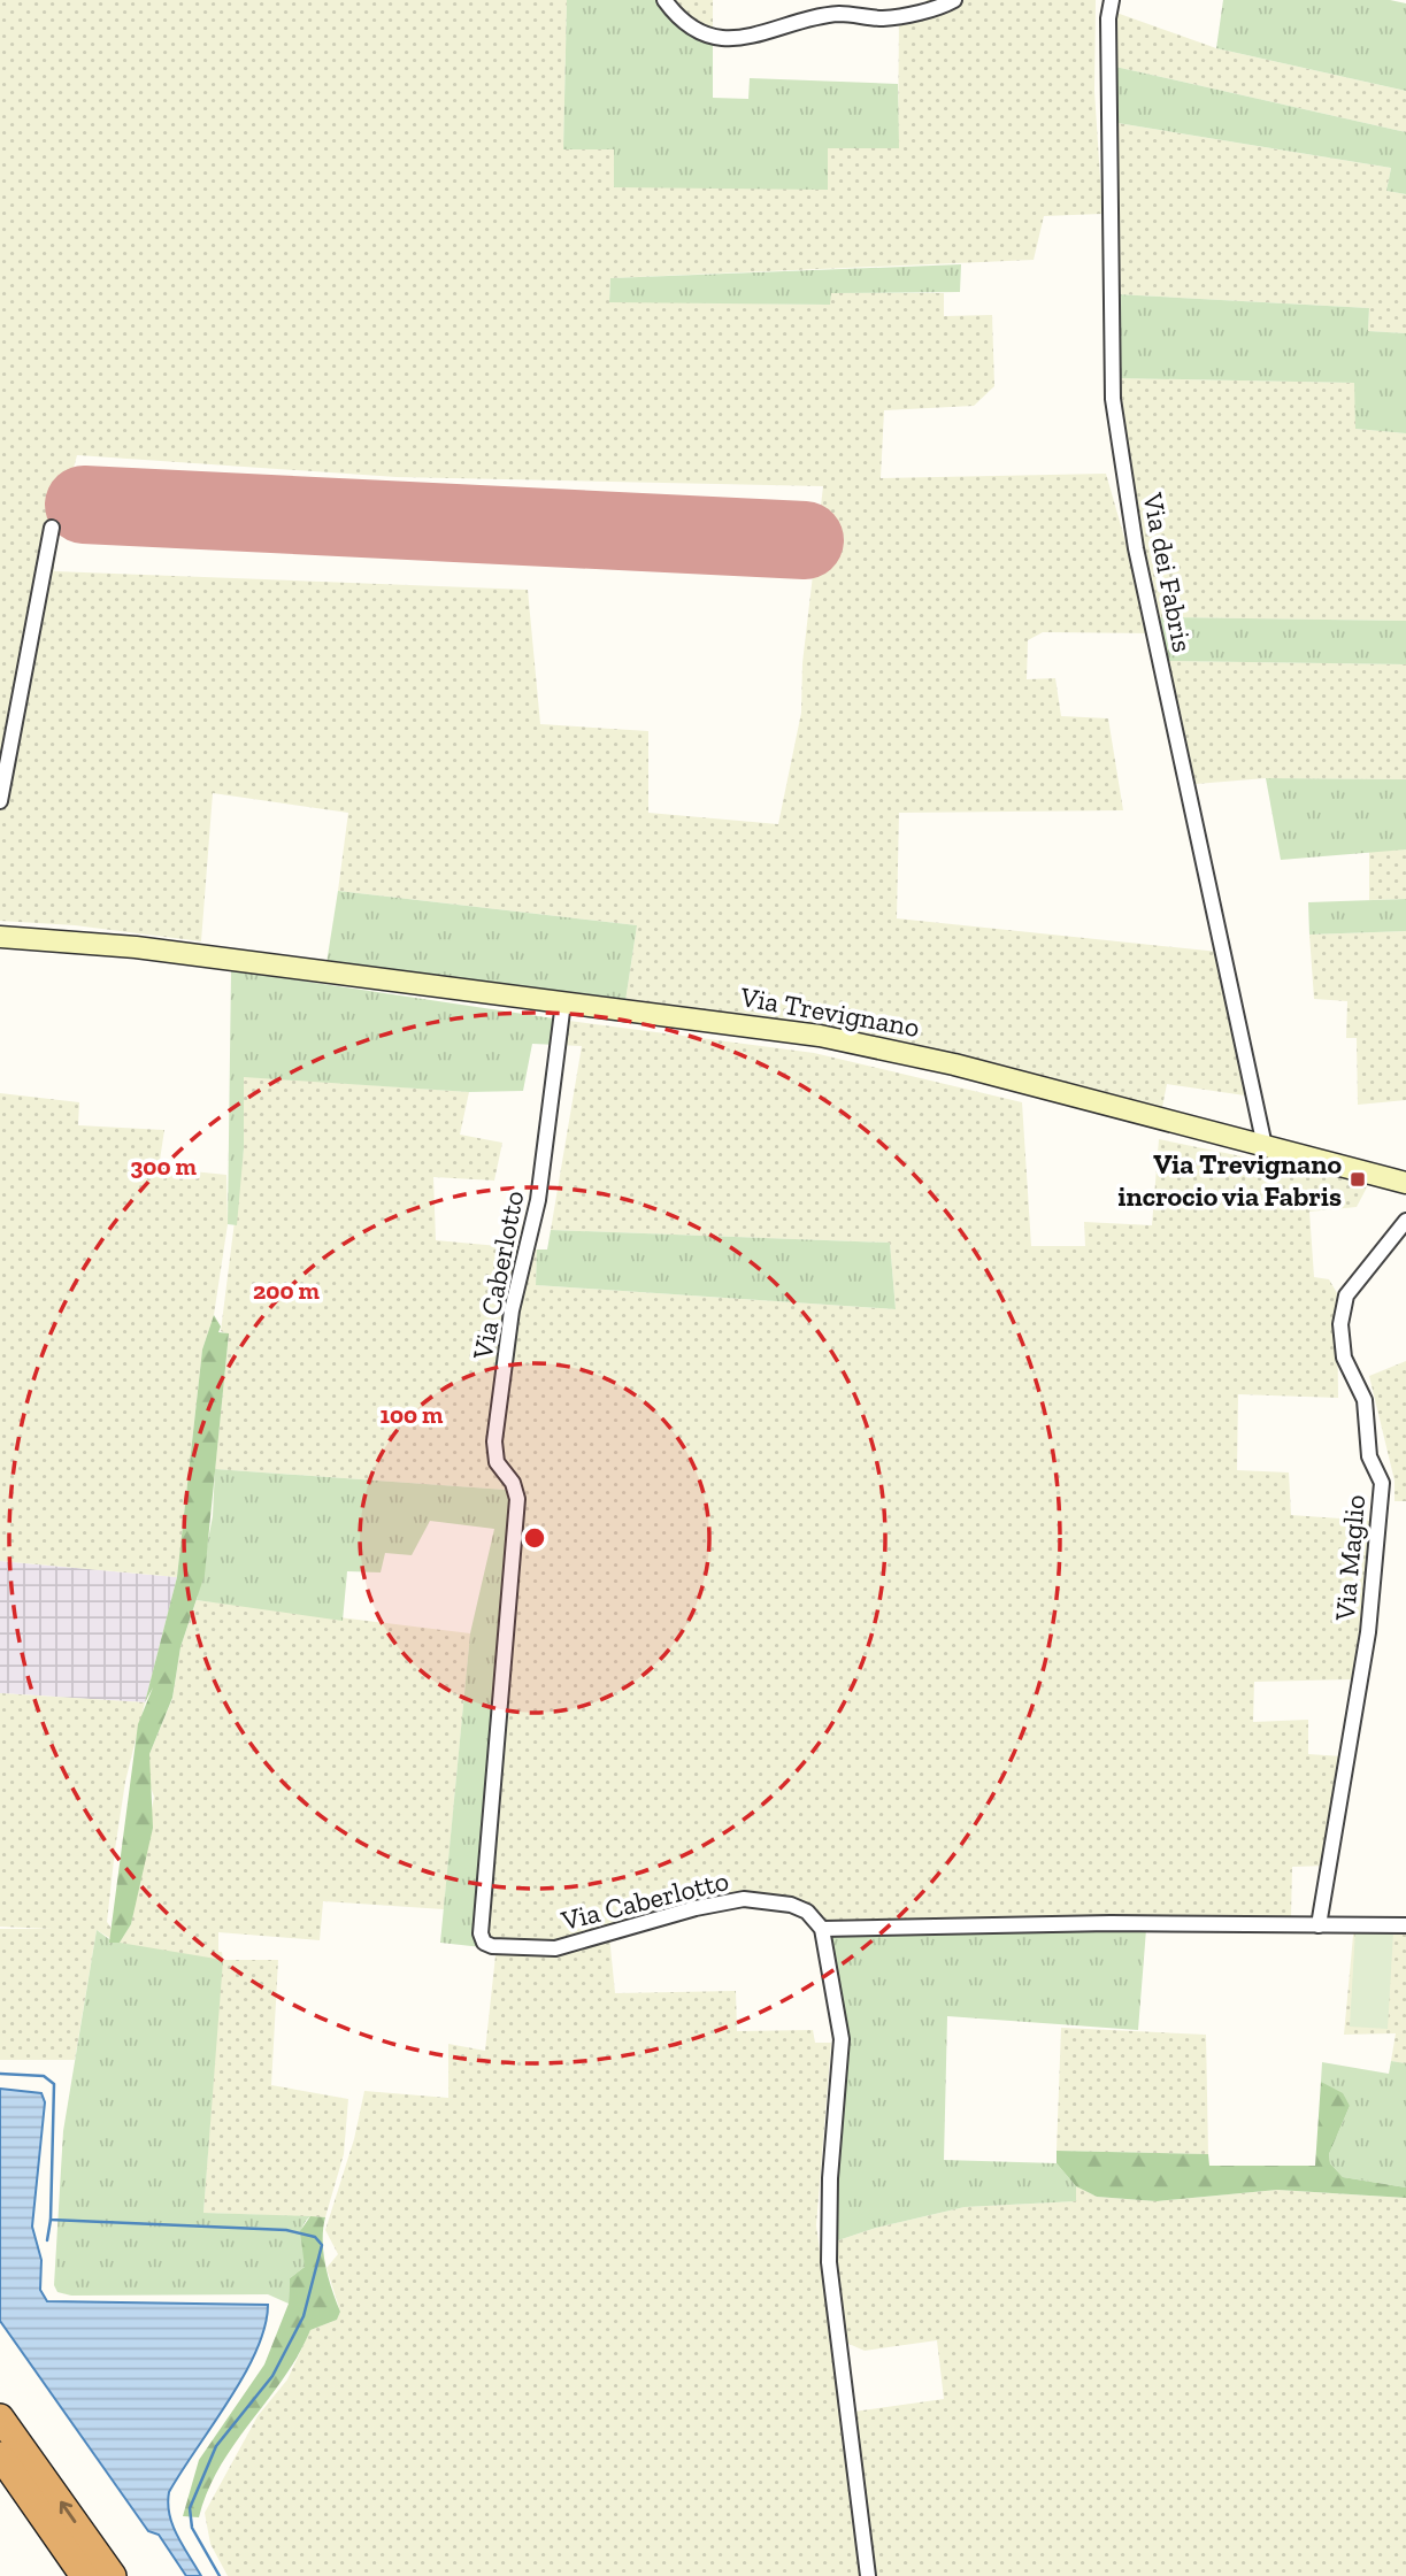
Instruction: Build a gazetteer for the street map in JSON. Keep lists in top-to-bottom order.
{
  "streets": {
    "main road": ["Via Trevignano"],
    "street": ["Via dei Fabris", "Via Caberlotto", "Via Maglio"]
  },
  "crossings": [
    ["Via dei Fabris", "Via Trevignano"],
    ["Via Trevignano", "Via Caberlotto"]
  ],
  "places": {
    "transit": ["Via Trevignano incrocio via Fabris"]
  },
  "rings": ["300 m", "200 m", "100 m"]
}
